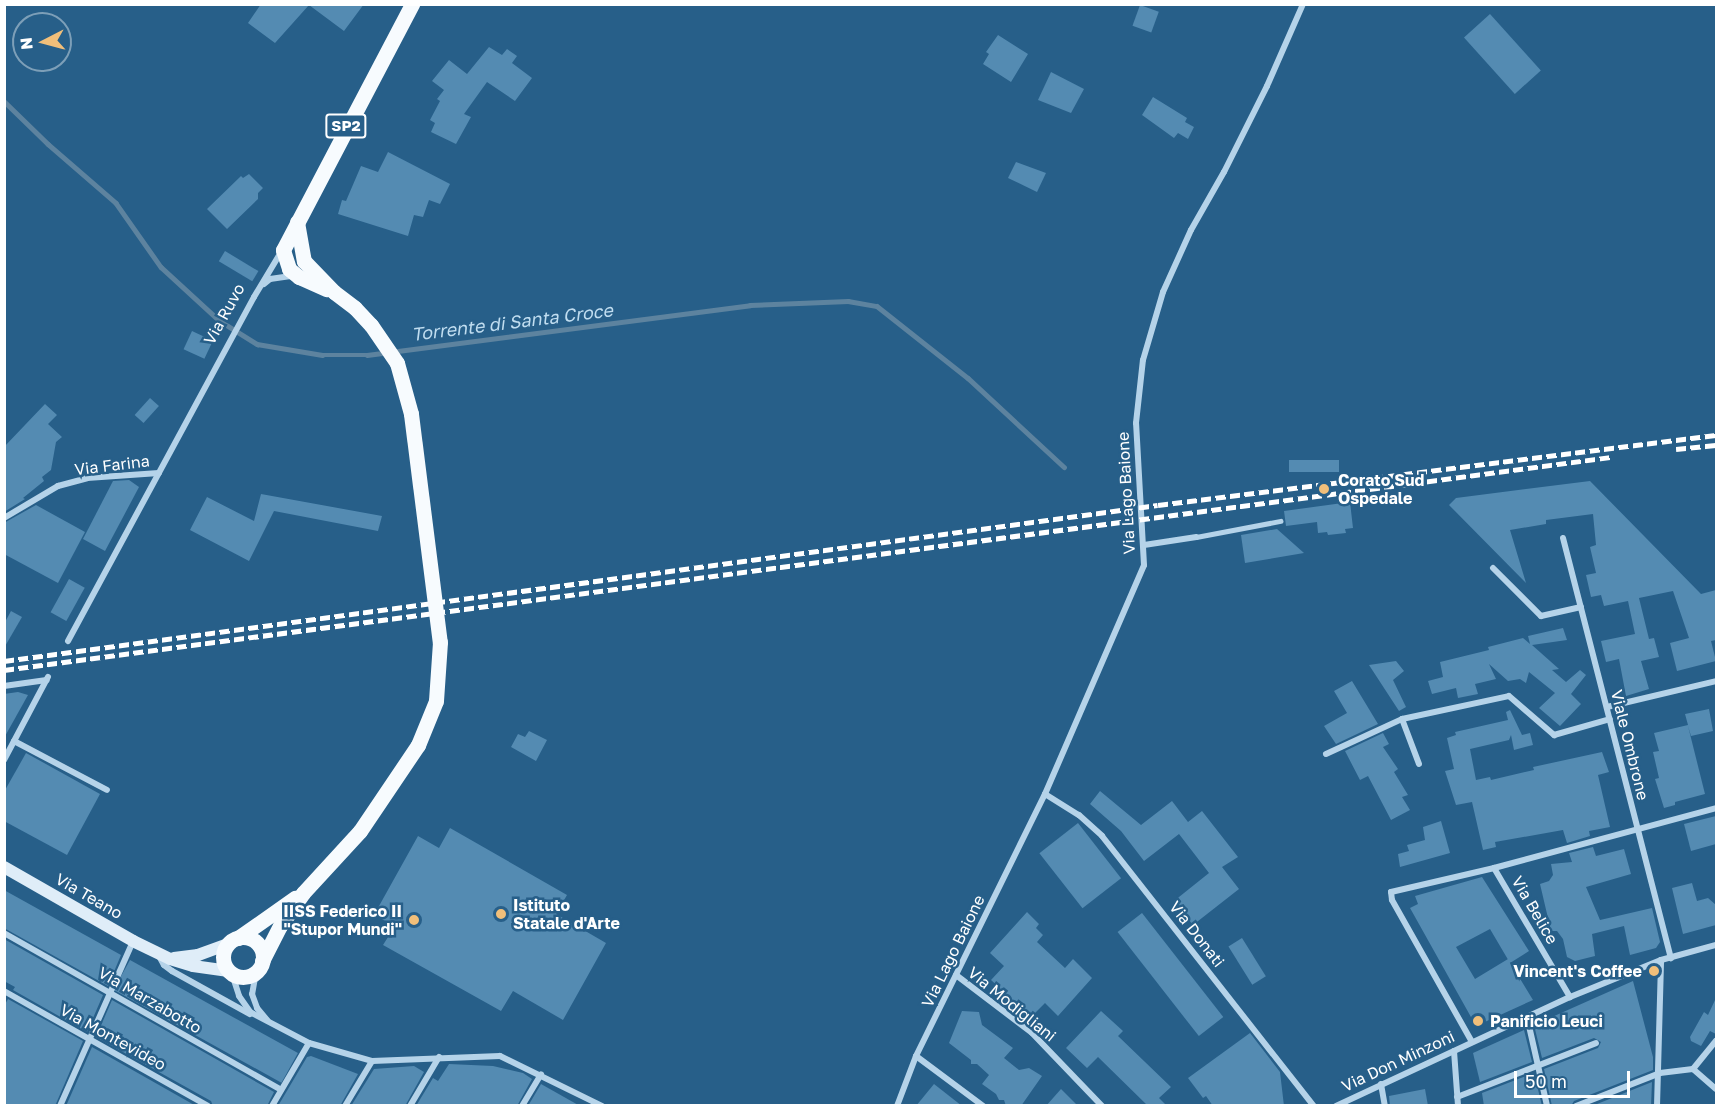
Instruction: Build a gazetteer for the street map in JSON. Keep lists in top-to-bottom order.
{
  "streets": {
    "main road": ["SP2", "Via Ruvo", "Via Teano"],
    "street": [
      "Via Farina",
      "Via Lago Baione",
      "Viale Ombrone",
      "Via Belice",
      "Via Donati",
      "Via Marzabotto",
      "Via Modigliani",
      "Via Montevideo",
      "Via Don Minzoni"
    ]
  },
  "crossings": [
    ["Via Ruvo", "Via Farina"],
    ["Via Lago Baione", "Via Donati"],
    ["Via Lago Baione", "Via Modigliani"],
    ["Viale Ombrone", "Via Don Minzoni"],
    ["Via Belice", "Via Don Minzoni"]
  ],
  "water": ["Torrente di Santa Croce"],
  "places": [
    "Corato Sud Ospedale",
    "Istituto Statale d'Arte",
    "IISS Federico II \"Stupor Mundi\"",
    "Vincent's Coffee",
    "Panificio Leuci"
  ],
  "scale_bar": "50 m",
  "north": "left"
}
